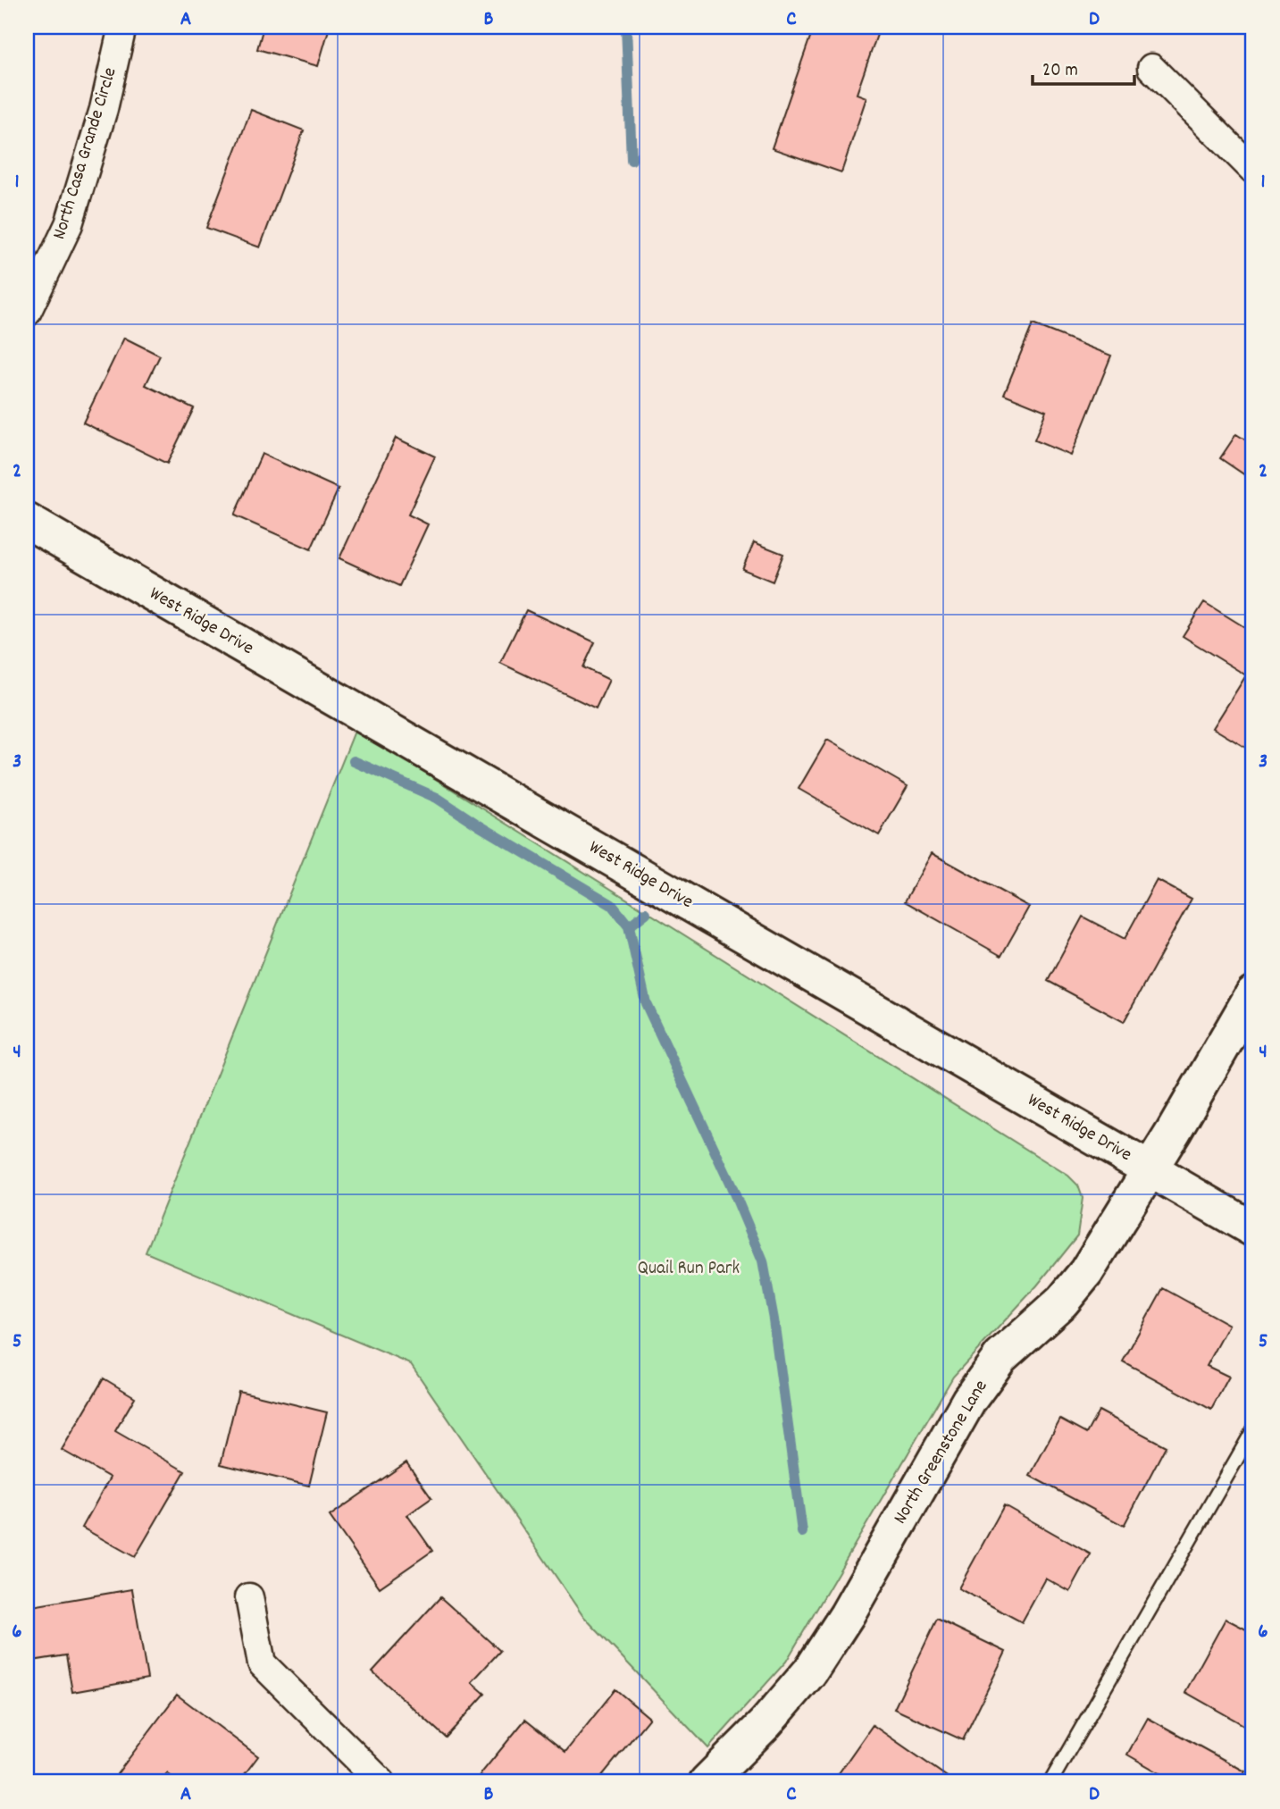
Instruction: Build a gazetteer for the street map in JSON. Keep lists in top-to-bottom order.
{
  "streets": {
    "street": ["North Casa Grande Circle", "West Ridge Drive", "North Greenstone Lane"]
  },
  "crossings": [
    ["West Ridge Drive", "North Greenstone Lane"]
  ],
  "parks": ["Quail Run Park"],
  "scale_bar": "20 m",
  "grid": {
    "columns": [
      "A",
      "B",
      "C",
      "D"
    ],
    "rows": [
      "1",
      "2",
      "3",
      "4",
      "5",
      "6"
    ]
  }
}
